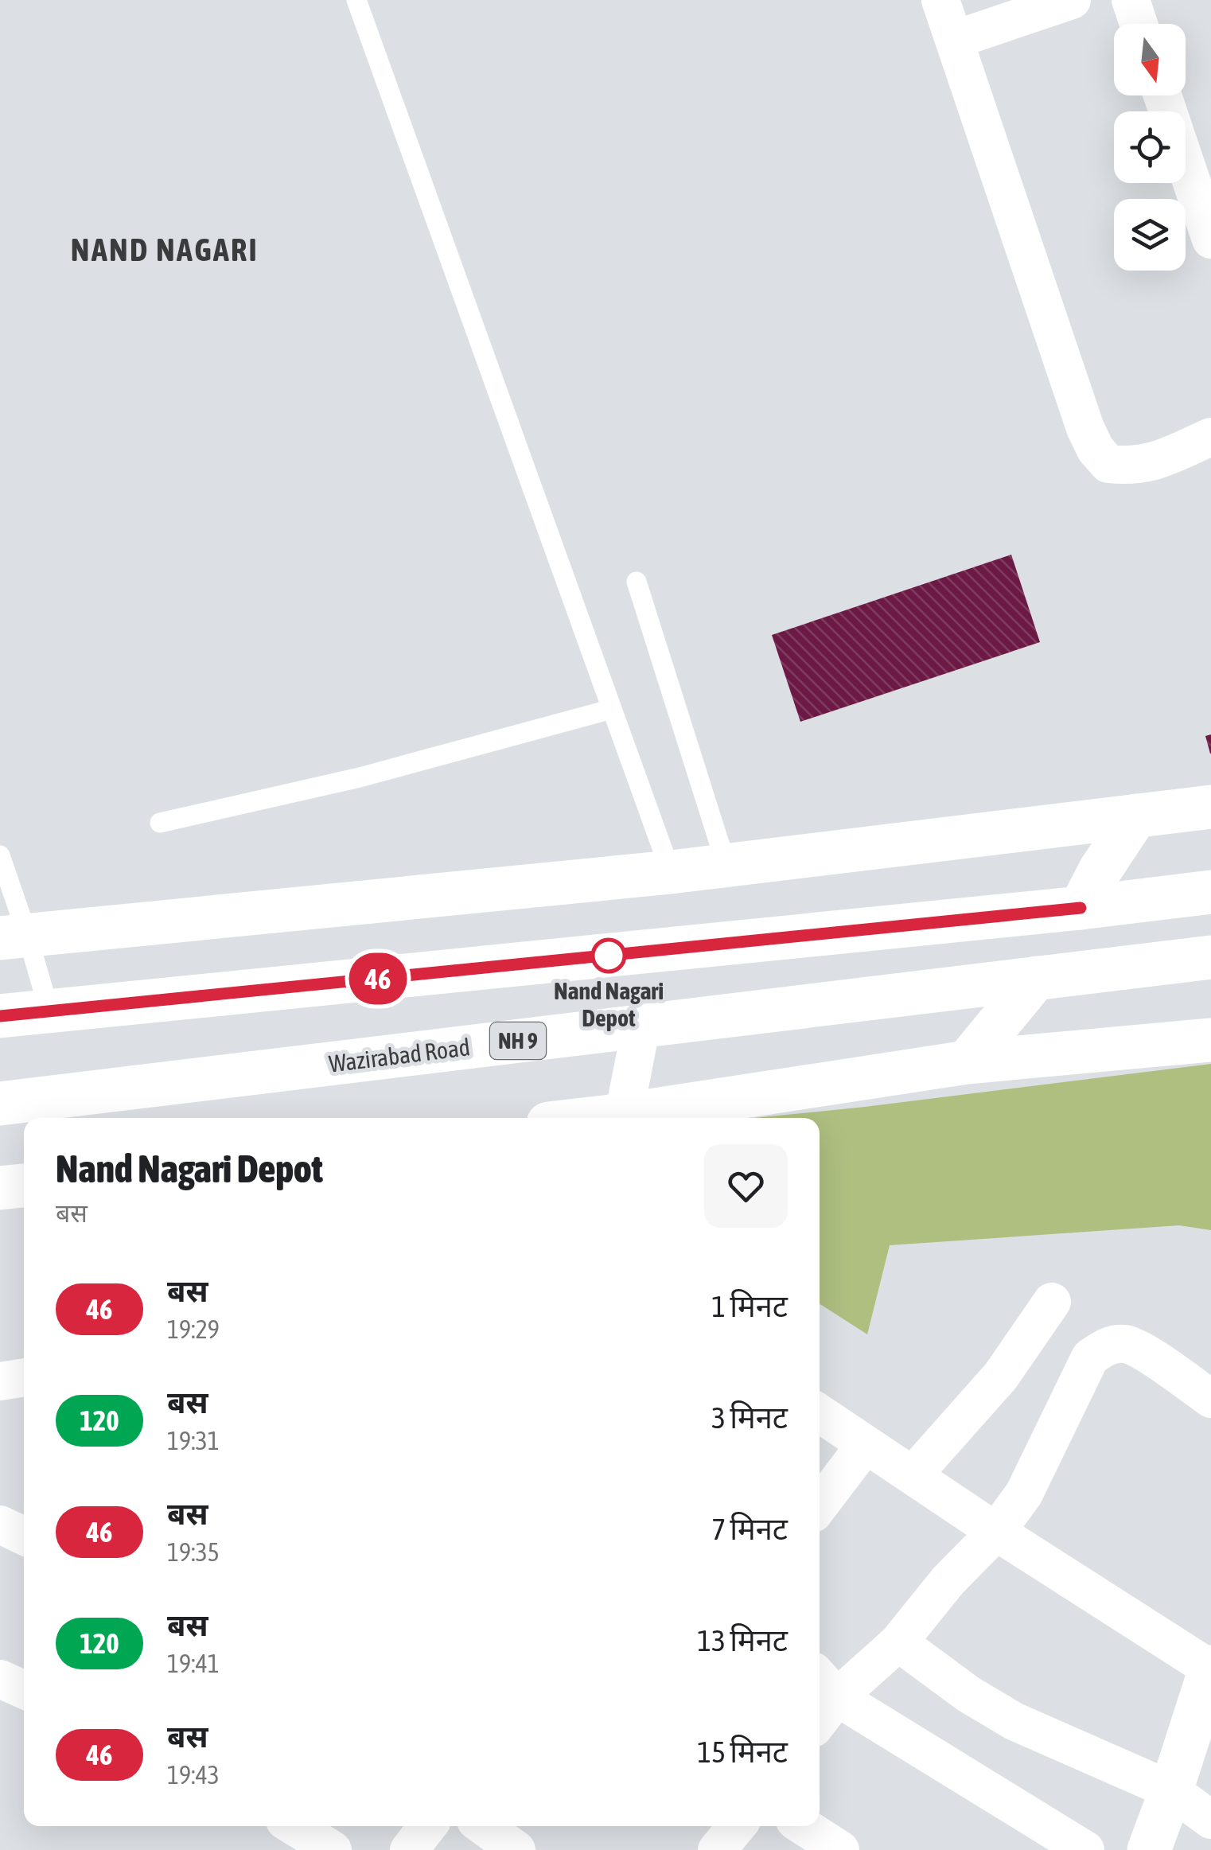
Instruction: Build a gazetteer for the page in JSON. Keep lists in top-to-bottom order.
{
  "streets": {
    "main road": ["NH 9", "Wazirabad Road"]
  },
  "crossings": [
    ["NH 9", "Wazirabad Road"]
  ],
  "districts": ["NAND NAGARI"],
  "places": ["Nand Nagari Depot"],
  "lines": ["bus line 46"],
  "north": "bottom",
  "page": {
    "on_map": "46",
    "heading": ["Nand Nagari Depot", "बस"],
    "list": [
      {
        "mark": "46",
        "name": "बस",
        "note": "19:29",
        "value": "1 मिनट"
      },
      {
        "mark": "120",
        "name": "बस",
        "note": "19:31",
        "value": "3 मिनट"
      },
      {
        "mark": "46",
        "name": "बस",
        "note": "19:35",
        "value": "7 मिनट"
      },
      {
        "mark": "120",
        "name": "बस",
        "note": "19:41",
        "value": "13 मिनट"
      },
      {
        "mark": "46",
        "name": "बस",
        "note": "19:43",
        "value": "15 मिनट"
      }
    ]
  }
}
